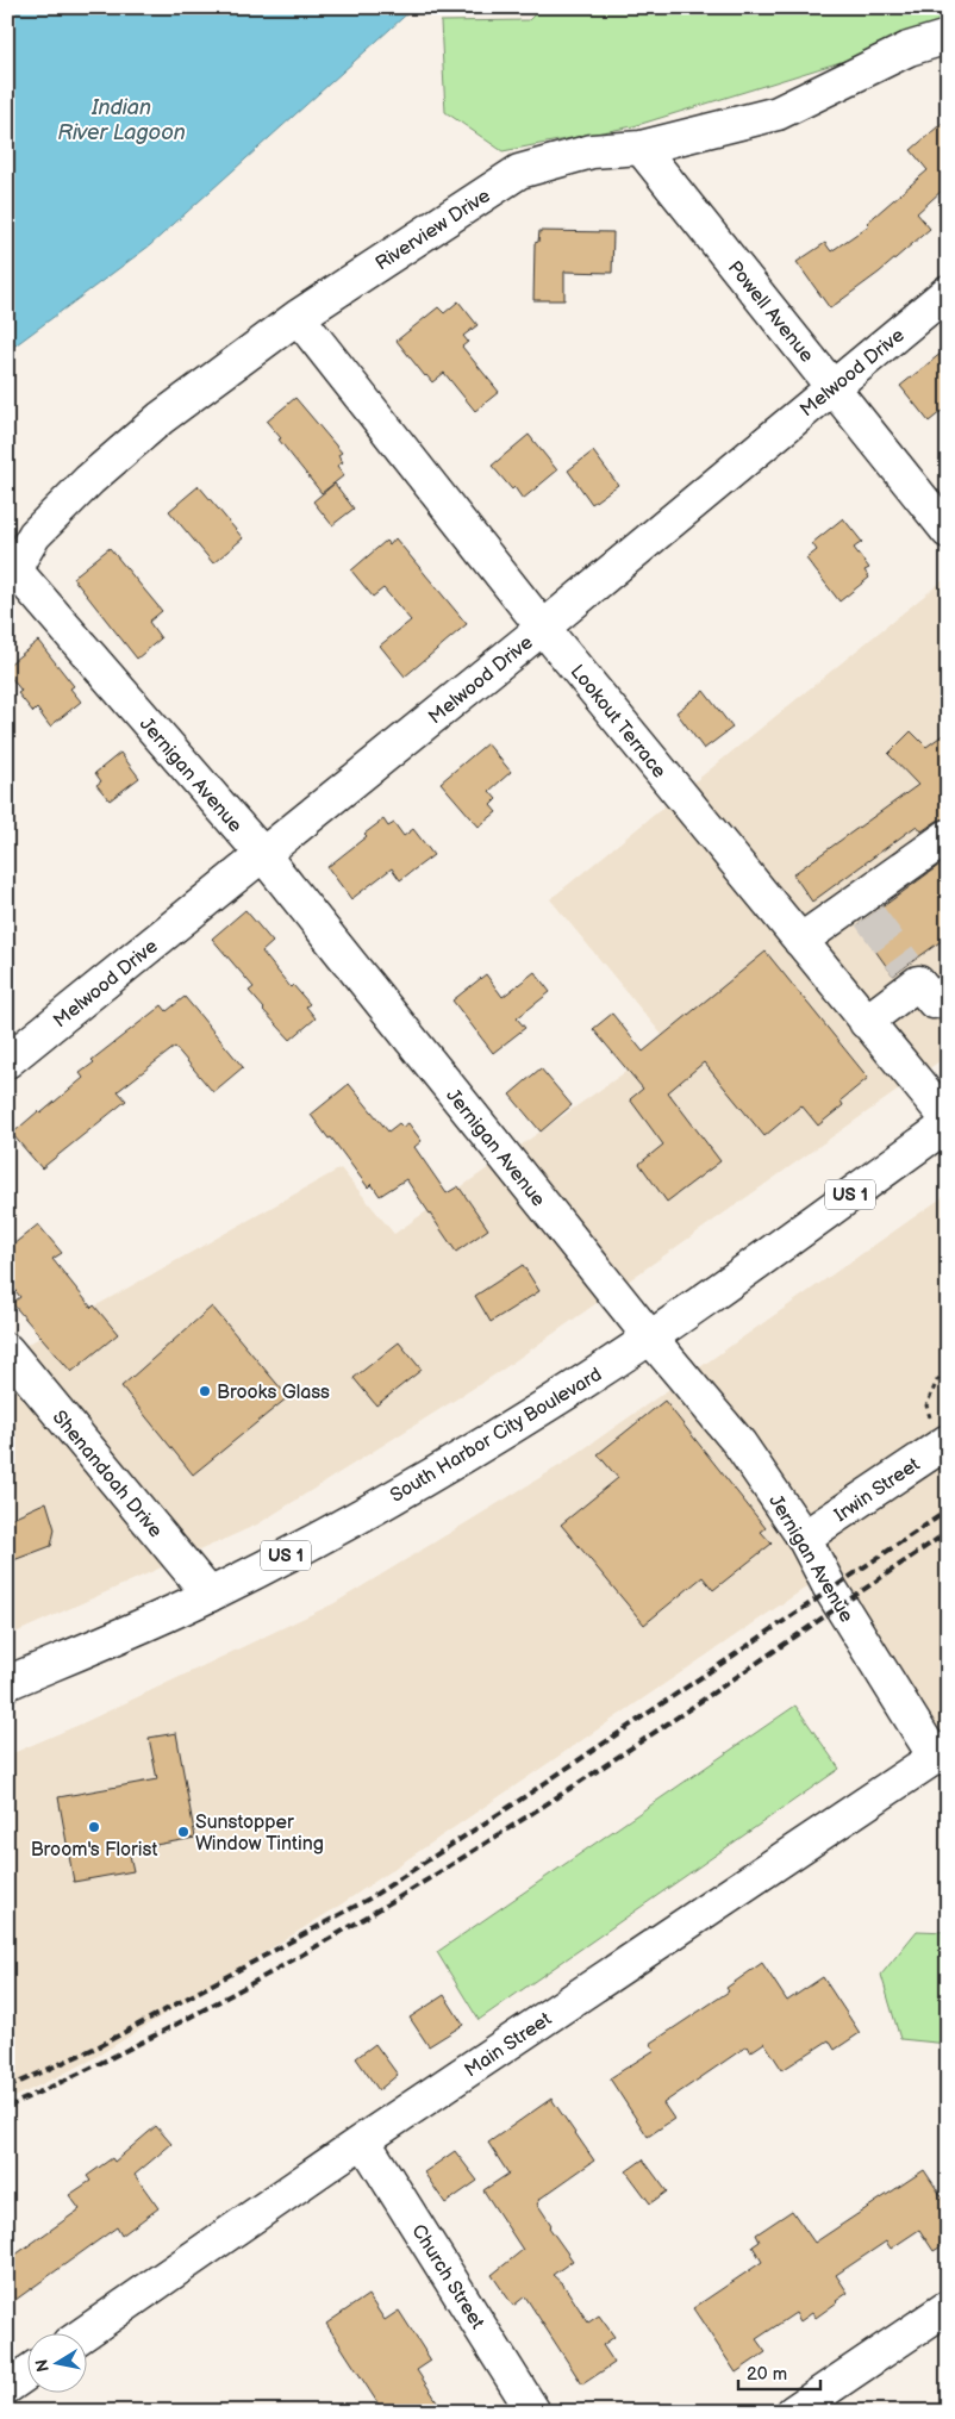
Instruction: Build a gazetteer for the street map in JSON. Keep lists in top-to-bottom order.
{
  "streets": {
    "street": [
      "Riverview Drive",
      "Powell Avenue",
      "Melwood Drive",
      "Lookout Terrace",
      "Jernigan Avenue",
      "US 1",
      "South Harbor City Boulevard",
      "Shenandoah Drive",
      "Irwin Street",
      "Main Street",
      "Church Street"
    ]
  },
  "crossings": [
    ["Riverview Drive", "Powell Avenue"],
    ["Riverview Drive", "Lookout Terrace"],
    ["Riverview Drive", "Jernigan Avenue"],
    ["Powell Avenue", "Melwood Drive"],
    ["Melwood Drive", "Lookout Terrace"],
    ["Melwood Drive", "Jernigan Avenue"],
    ["Lookout Terrace", "South Harbor City Boulevard"],
    ["Jernigan Avenue", "South Harbor City Boulevard"],
    ["Jernigan Avenue", "Irwin Street"],
    ["Jernigan Avenue", "Main Street"],
    ["South Harbor City Boulevard", "Shenandoah Drive"],
    ["Main Street", "Church Street"]
  ],
  "water": ["Indian River Lagoon"],
  "places": ["Brooks Glass", "Broom's Florist", "Sunstopper Window Tinting"],
  "scale_bar": "20 m",
  "north": "left"
}
